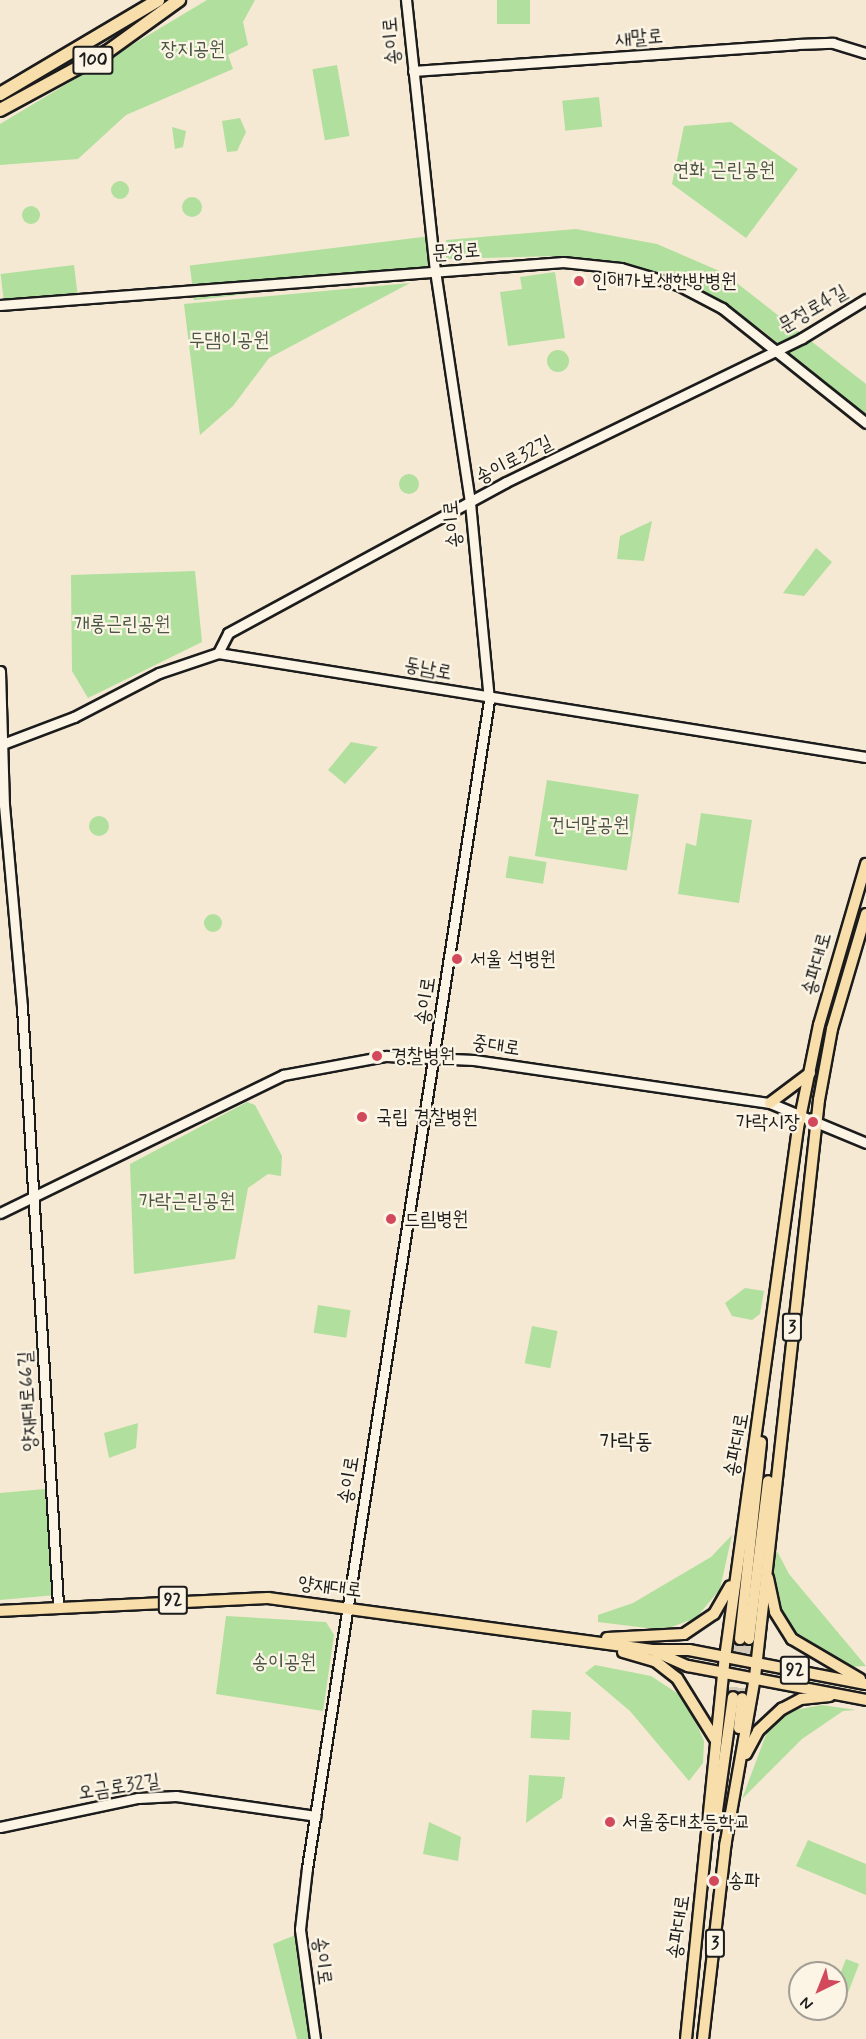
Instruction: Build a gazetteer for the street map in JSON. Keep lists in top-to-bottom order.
{
  "streets": {
    "highway": ["100"],
    "main road": [
      "송파대로",
      "3",
      "양재대로",
      "92"
    ],
    "street": [
      "새말로",
      "송이로",
      "문정로",
      "문정로4길",
      "송이로32길",
      "동남로",
      "중대로",
      "양재대로66길",
      "오금로32길"
    ]
  },
  "crossings": [
    ["새말로", "송이로"],
    ["송이로", "문정로"],
    ["송이로", "송이로32길"],
    ["송이로", "동남로"],
    ["송이로", "중대로"],
    ["송이로", "양재대로"],
    ["송이로", "오금로32길"],
    ["문정로", "문정로4길"],
    ["문정로", "송이로32길"],
    ["문정로4길", "송이로32길"],
    ["송이로32길", "동남로"],
    ["동남로", "양재대로66길"],
    ["송파대로", "중대로"],
    ["송파대로", "3"],
    ["송파대로", "양재대로"],
    ["중대로", "양재대로66길"],
    ["양재대로66길", "양재대로"]
  ],
  "districts": ["가락동"],
  "parks": [
    "장지공원",
    "연화 근린공원",
    "두댐이공원",
    "개롱근린공원",
    "건너말공원",
    "가락근린공원",
    "송이공원"
  ],
  "places": [
    "인애가보생한방병원",
    "서울 석병원",
    "경찰병원",
    "국립 경찰병원",
    "가락시장",
    "드림병원",
    "서울중대초등학교",
    "송파"
  ],
  "north": "bottom left"
}
